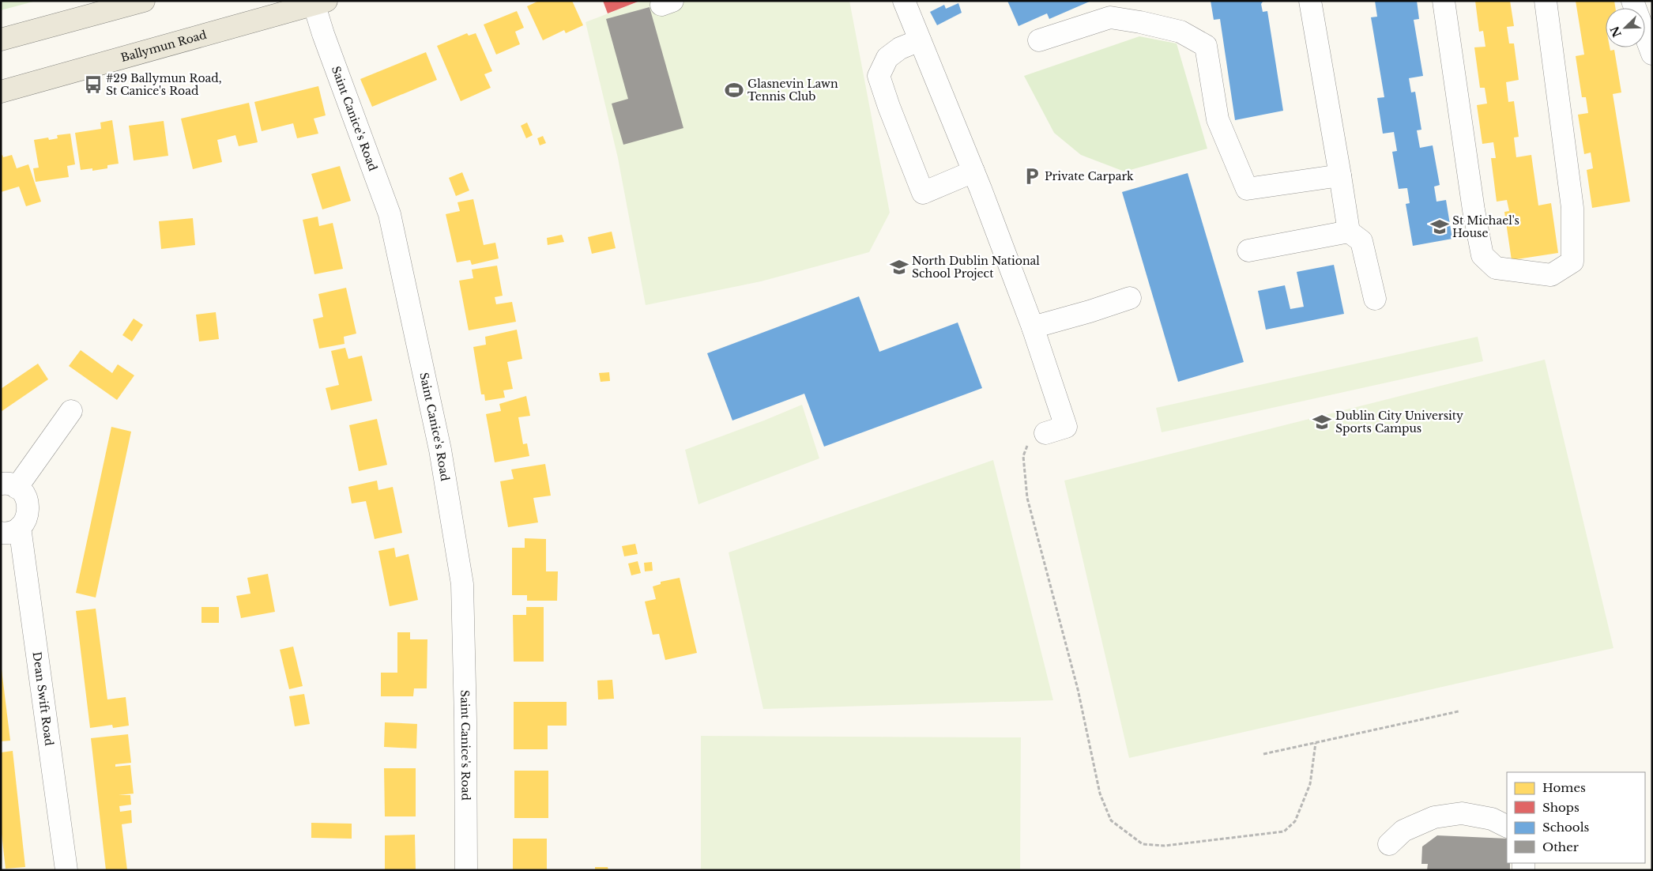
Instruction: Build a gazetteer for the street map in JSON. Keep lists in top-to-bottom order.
{
  "streets": {
    "main road": ["Ballymun Road"],
    "street": ["Saint Canice's Road", "Dean Swift Road"]
  },
  "crossings": [
    ["Ballymun Road", "Saint Canice's Road"]
  ],
  "places": {
    "bus stop": ["#29 Ballymun Road, St Canice's Road"],
    "sports": ["Glasnevin Lawn Tennis Club"],
    "parking": ["Private Carpark"],
    "school or university": ["St Michael's House", "North Dublin National School Project", "Dublin City University Sports Campus"]
  },
  "legend": [
    "Homes",
    "Shops",
    "Schools",
    "Other"
  ],
  "north": "bottom left"
}
